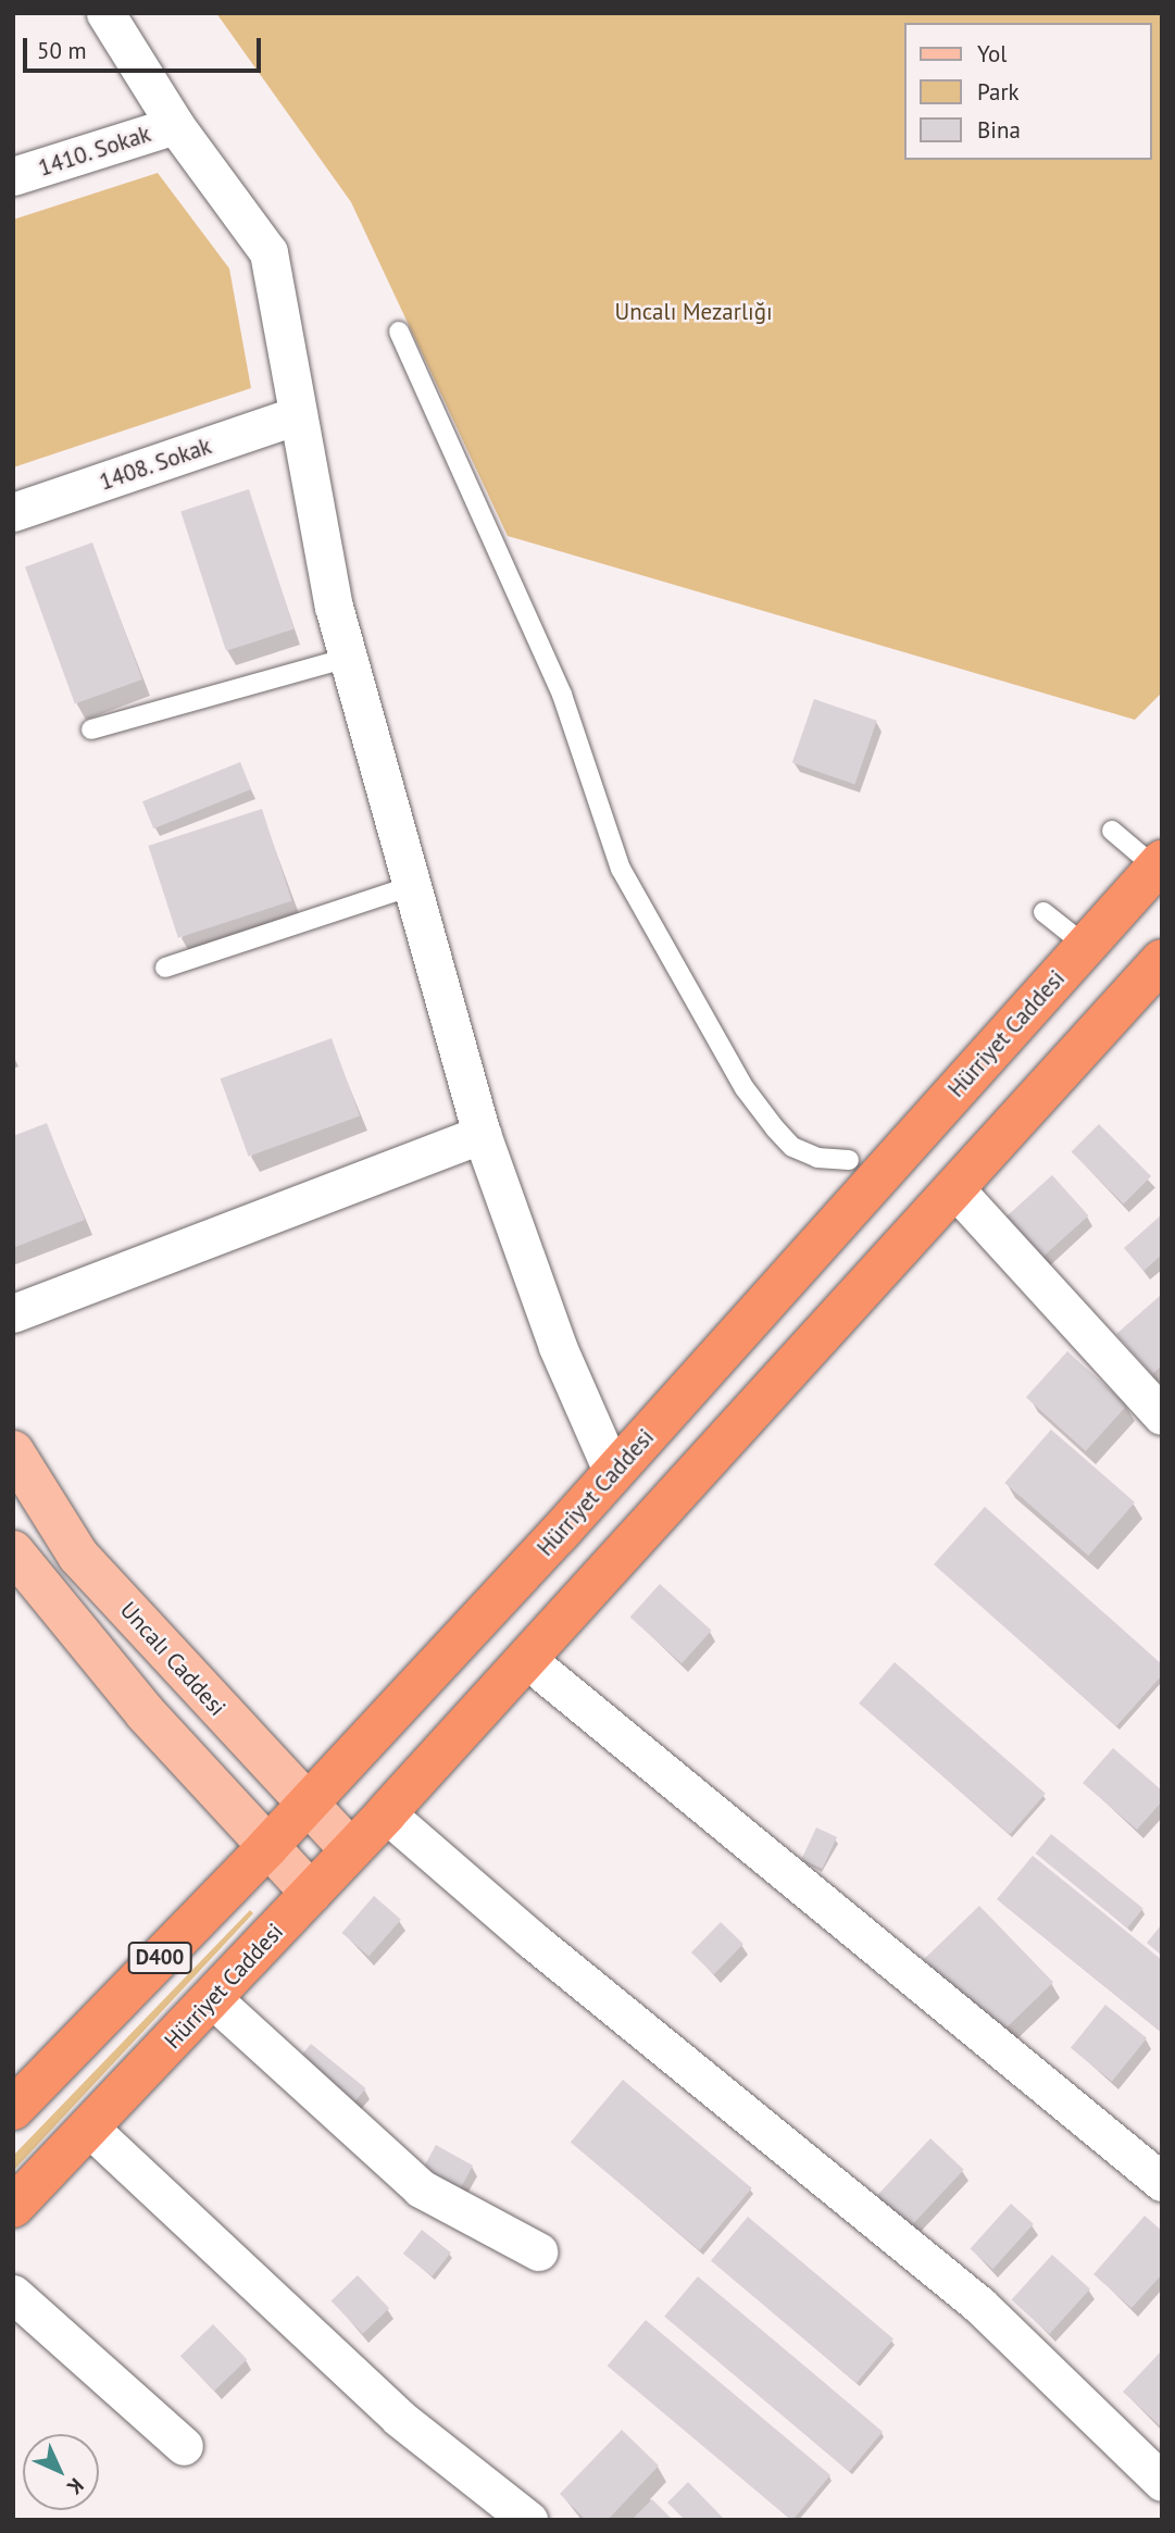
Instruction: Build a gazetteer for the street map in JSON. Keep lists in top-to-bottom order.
{
  "streets": {
    "highway": ["Hürriyet Caddesi", "D400"],
    "main road": ["Uncalı Caddesi"],
    "street": ["1410. Sokak", "1408. Sokak"]
  },
  "crossings": [
    ["Hürriyet Caddesi", "Uncalı Caddesi"]
  ],
  "parks": ["Uncalı Mezarlığı"],
  "legend": ["Yol", "Park", "Bina"],
  "scale_bar": "50 m",
  "north": "bottom right"
}
